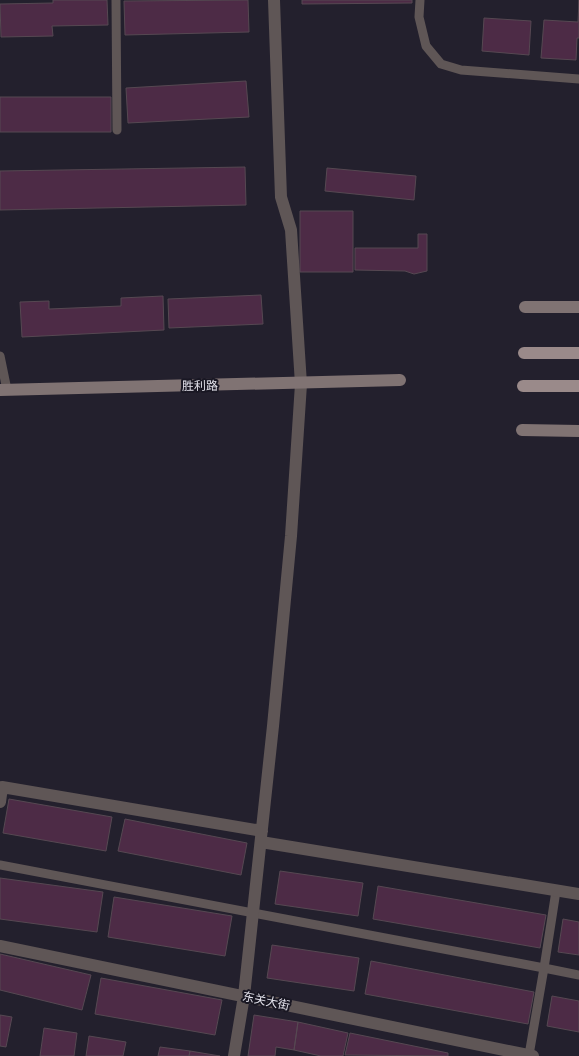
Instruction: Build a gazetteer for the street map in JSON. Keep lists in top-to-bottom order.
{
  "streets": {
    "main road": ["胜利路"],
    "street": ["东关大街"]
  }
}
